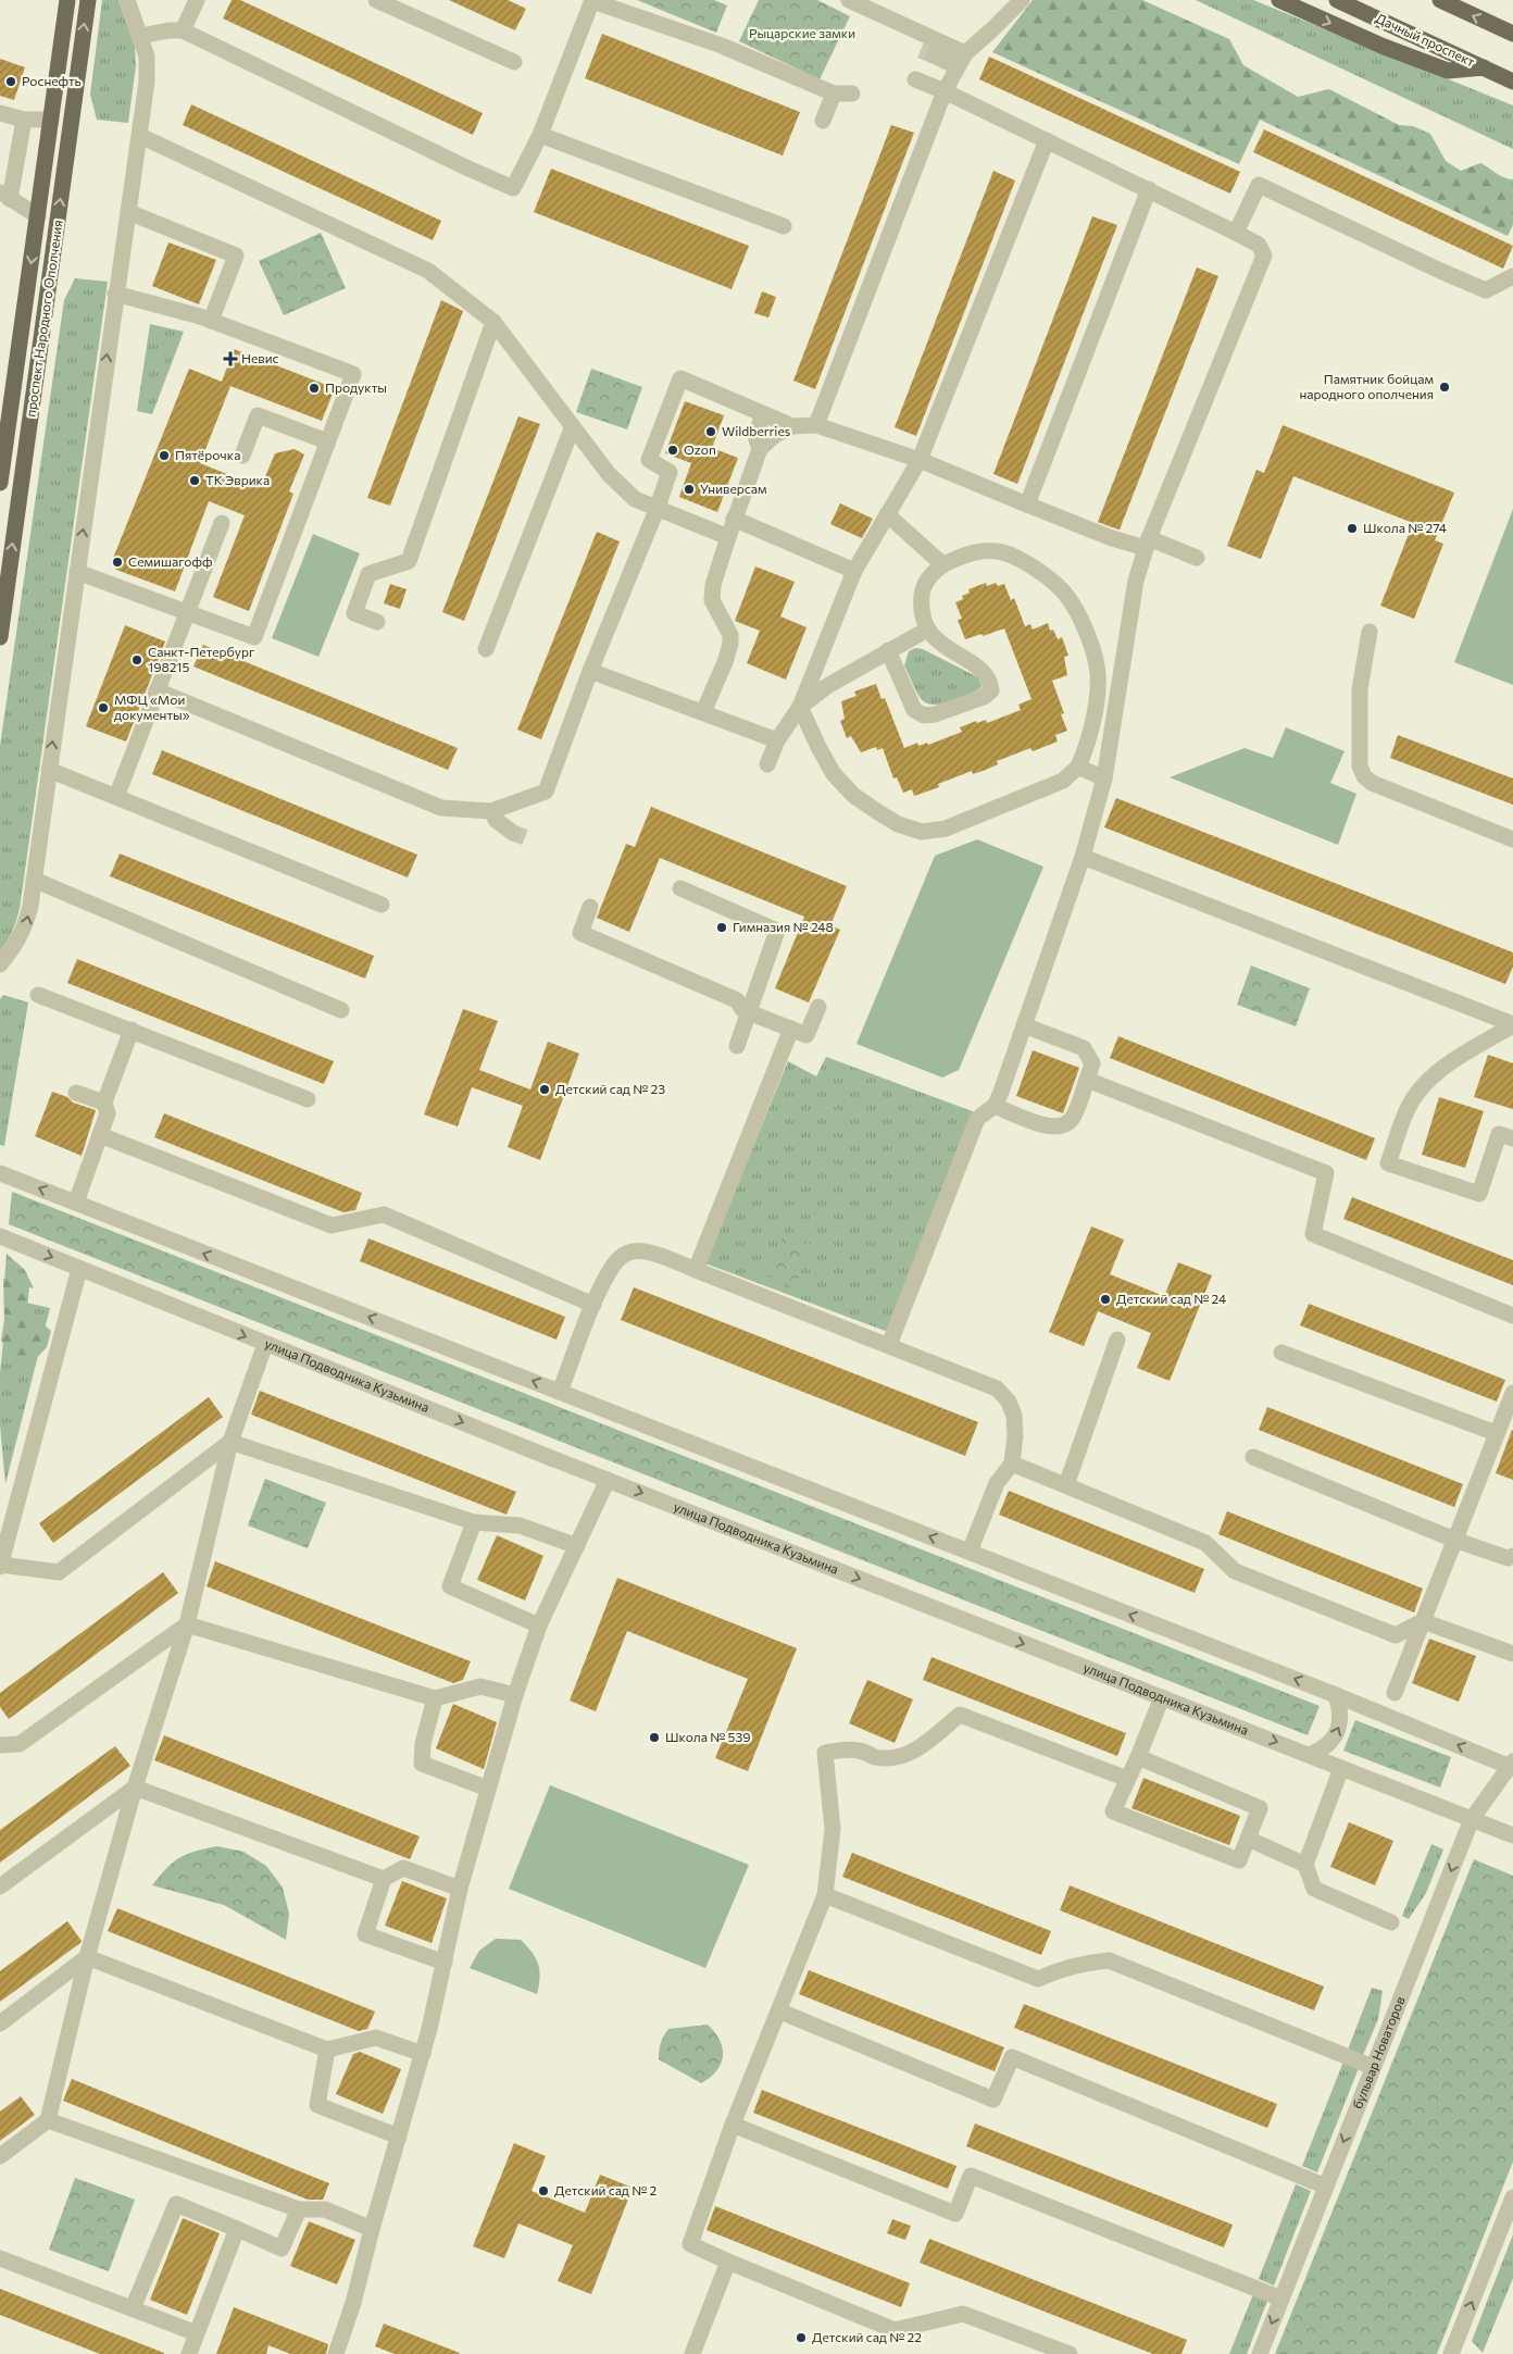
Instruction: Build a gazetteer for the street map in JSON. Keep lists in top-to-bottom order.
{
  "streets": {
    "main road": ["Дачный проспект", "проспект Народного Ополчения"],
    "street": ["улица Подводника Кузьмина", "бульвар Новаторов"]
  },
  "crossings": [
    ["улица Подводника Кузьмина", "бульвар Новаторов"]
  ],
  "one_way": ["бульвар Новаторов"],
  "parks": ["Рыцарские замки"],
  "places": {
    "other": [
      "Роснефть",
      "Памятник бойцам народного ополчения",
      "Продукты",
      "Wildberries",
      "Ozon",
      "Пятёрочка",
      "ТК Эврика",
      "Универсам",
      "Школа № 274",
      "Семишагофф",
      "Санкт-Петербург 198215",
      "МФЦ «Мои документы»",
      "Гимназия № 248",
      "Детский сад № 23",
      "Детский сад № 24",
      "Школа № 539",
      "Детский сад № 2",
      "Детский сад № 22"
    ],
    "health": ["Невис"]
  }
}
